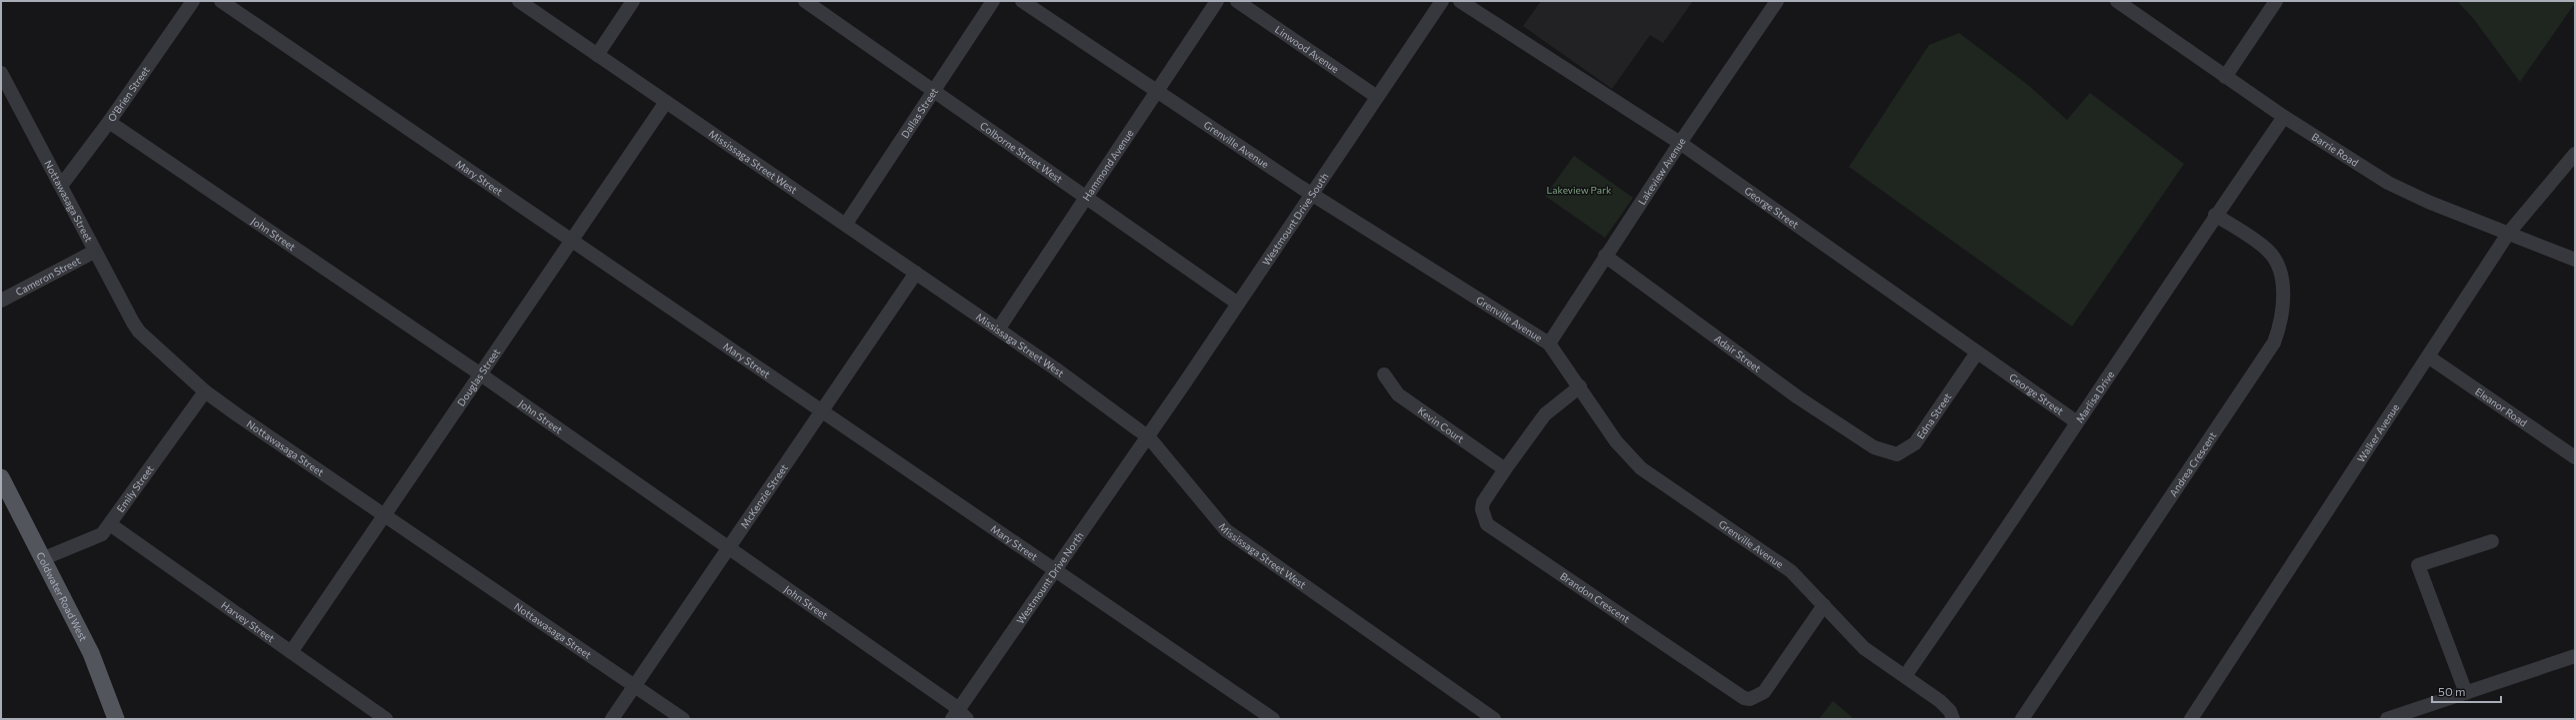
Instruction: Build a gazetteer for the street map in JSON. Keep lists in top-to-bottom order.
{
  "streets": {
    "main road": ["Coldwater Road West"],
    "street": [
      "Linwood Avenue",
      "O'Brien Street",
      "Dallas Street",
      "Grenville Avenue",
      "Barrie Road",
      "Colborne Street West",
      "Mississaga Street West",
      "Hammond Avenue",
      "Lakeview Avenue",
      "Mary Street",
      "Nottawasaga Street",
      "George Street",
      "Westmount Drive South",
      "John Street",
      "Cameron Street",
      "Adair Street",
      "Douglas Street",
      "Marlisa Drive",
      "Eleanor Road",
      "Edna Street",
      "Kevin Court",
      "Walker Avenue",
      "Andrea Crescent",
      "Emily Street",
      "McKenzie Street",
      "Westmount Drive North",
      "Brandon Crescent",
      "Harvey Street"
    ]
  },
  "crossings": [
    ["Linwood Avenue", "Westmount Drive South"],
    ["O'Brien Street", "Nottawasaga Street"],
    ["O'Brien Street", "John Street"],
    ["Dallas Street", "Colborne Street West"],
    ["Dallas Street", "Mississaga Street West"],
    ["Grenville Avenue", "Hammond Avenue"],
    ["Grenville Avenue", "Lakeview Avenue"],
    ["Grenville Avenue", "Westmount Drive South"],
    ["Grenville Avenue", "Marlisa Drive"],
    ["Grenville Avenue", "Brandon Crescent"],
    ["Barrie Road", "Marlisa Drive"],
    ["Barrie Road", "Walker Avenue"],
    ["Colborne Street West", "Hammond Avenue"],
    ["Colborne Street West", "Westmount Drive South"],
    ["Mississaga Street West", "Hammond Avenue"],
    ["Mississaga Street West", "Westmount Drive South"],
    ["Mississaga Street West", "Douglas Street"],
    ["Mississaga Street West", "McKenzie Street"],
    ["Mississaga Street West", "Westmount Drive North"],
    ["Lakeview Avenue", "George Street"],
    ["Lakeview Avenue", "Adair Street"],
    ["Mary Street", "Douglas Street"],
    ["Mary Street", "McKenzie Street"],
    ["Mary Street", "Westmount Drive North"],
    ["Nottawasaga Street", "Cameron Street"],
    ["Nottawasaga Street", "Douglas Street"],
    ["Nottawasaga Street", "Emily Street"],
    ["Nottawasaga Street", "McKenzie Street"],
    ["George Street", "Marlisa Drive"],
    ["George Street", "Edna Street"],
    ["Westmount Drive South", "Westmount Drive North"],
    ["John Street", "Douglas Street"],
    ["John Street", "McKenzie Street"],
    ["John Street", "Westmount Drive North"],
    ["Adair Street", "Edna Street"],
    ["Douglas Street", "Harvey Street"],
    ["Marlisa Drive", "Andrea Crescent"],
    ["Eleanor Road", "Walker Avenue"],
    ["Kevin Court", "Brandon Crescent"],
    ["Emily Street", "Coldwater Road West"],
    ["Emily Street", "Harvey Street"]
  ],
  "parks": ["Lakeview Park"],
  "scale_bar": "50 m"
}
